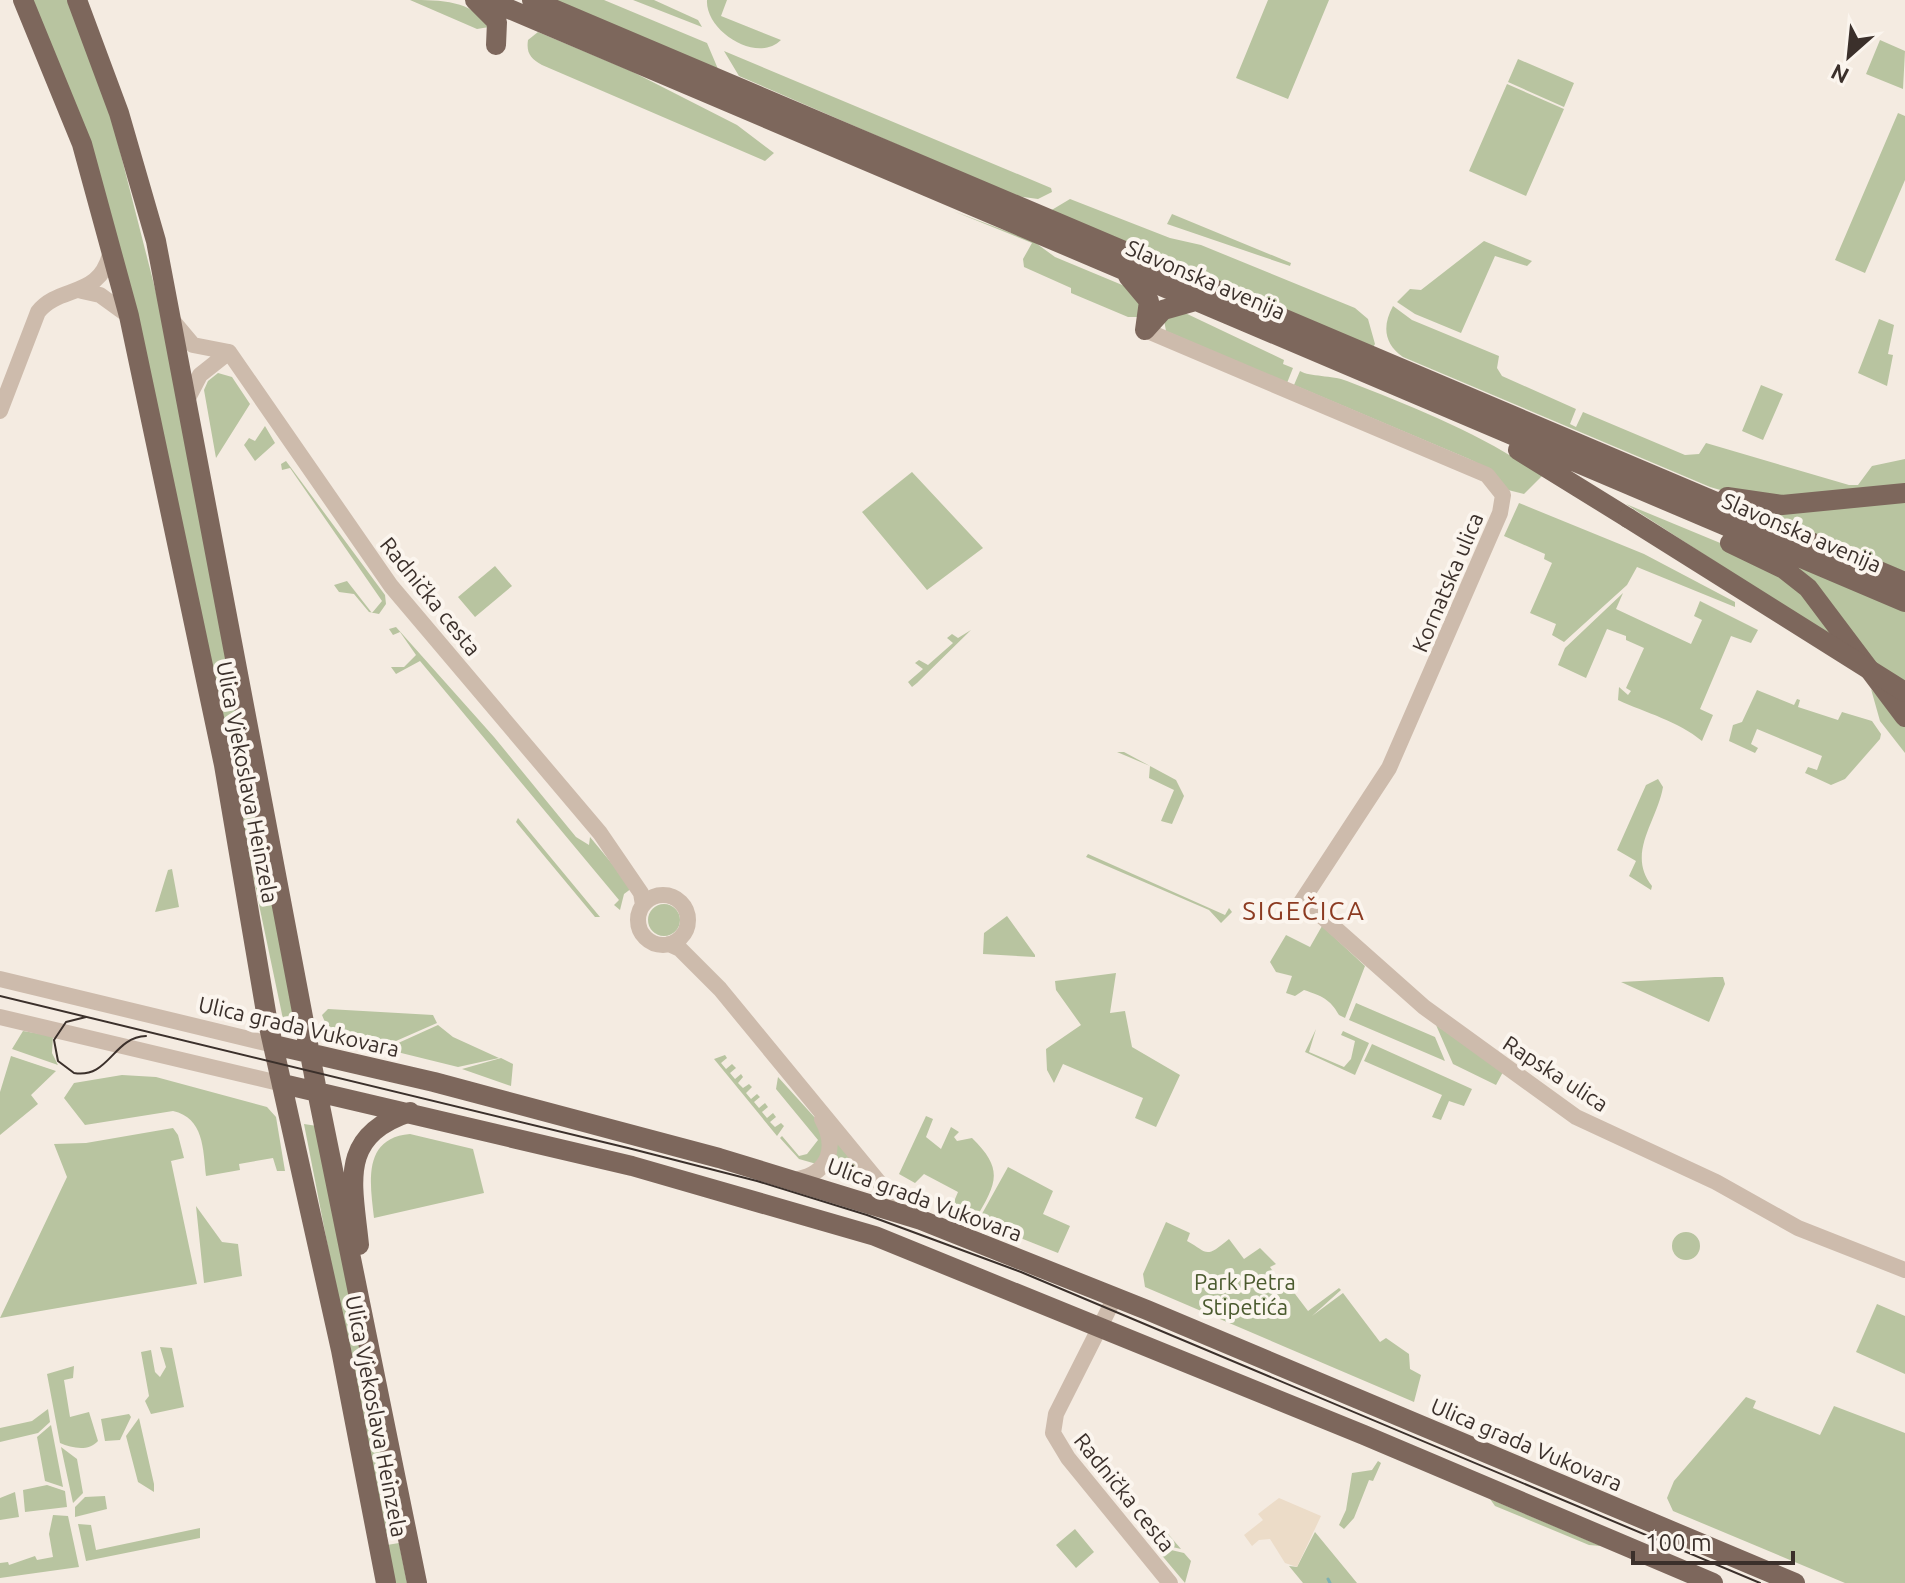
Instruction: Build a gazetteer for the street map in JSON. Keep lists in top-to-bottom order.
{
  "streets": {
    "main road": ["Slavonska avenija", "Ulica Vjekoslava Heinzela", "Ulica grada Vukovara"],
    "street": ["Kornatska ulica", "Radnička cesta", "Rapska ulica"]
  },
  "crossings": [
    ["Kornatska ulica", "Rapska ulica"],
    ["Radnička cesta", "Ulica grada Vukovara"],
    ["Ulica Vjekoslava Heinzela", "Ulica grada Vukovara"]
  ],
  "districts": ["SIGEČICA"],
  "parks": ["Park Petra Stipetića"],
  "scale_bar": "100 m",
  "north": "bottom left"
}
